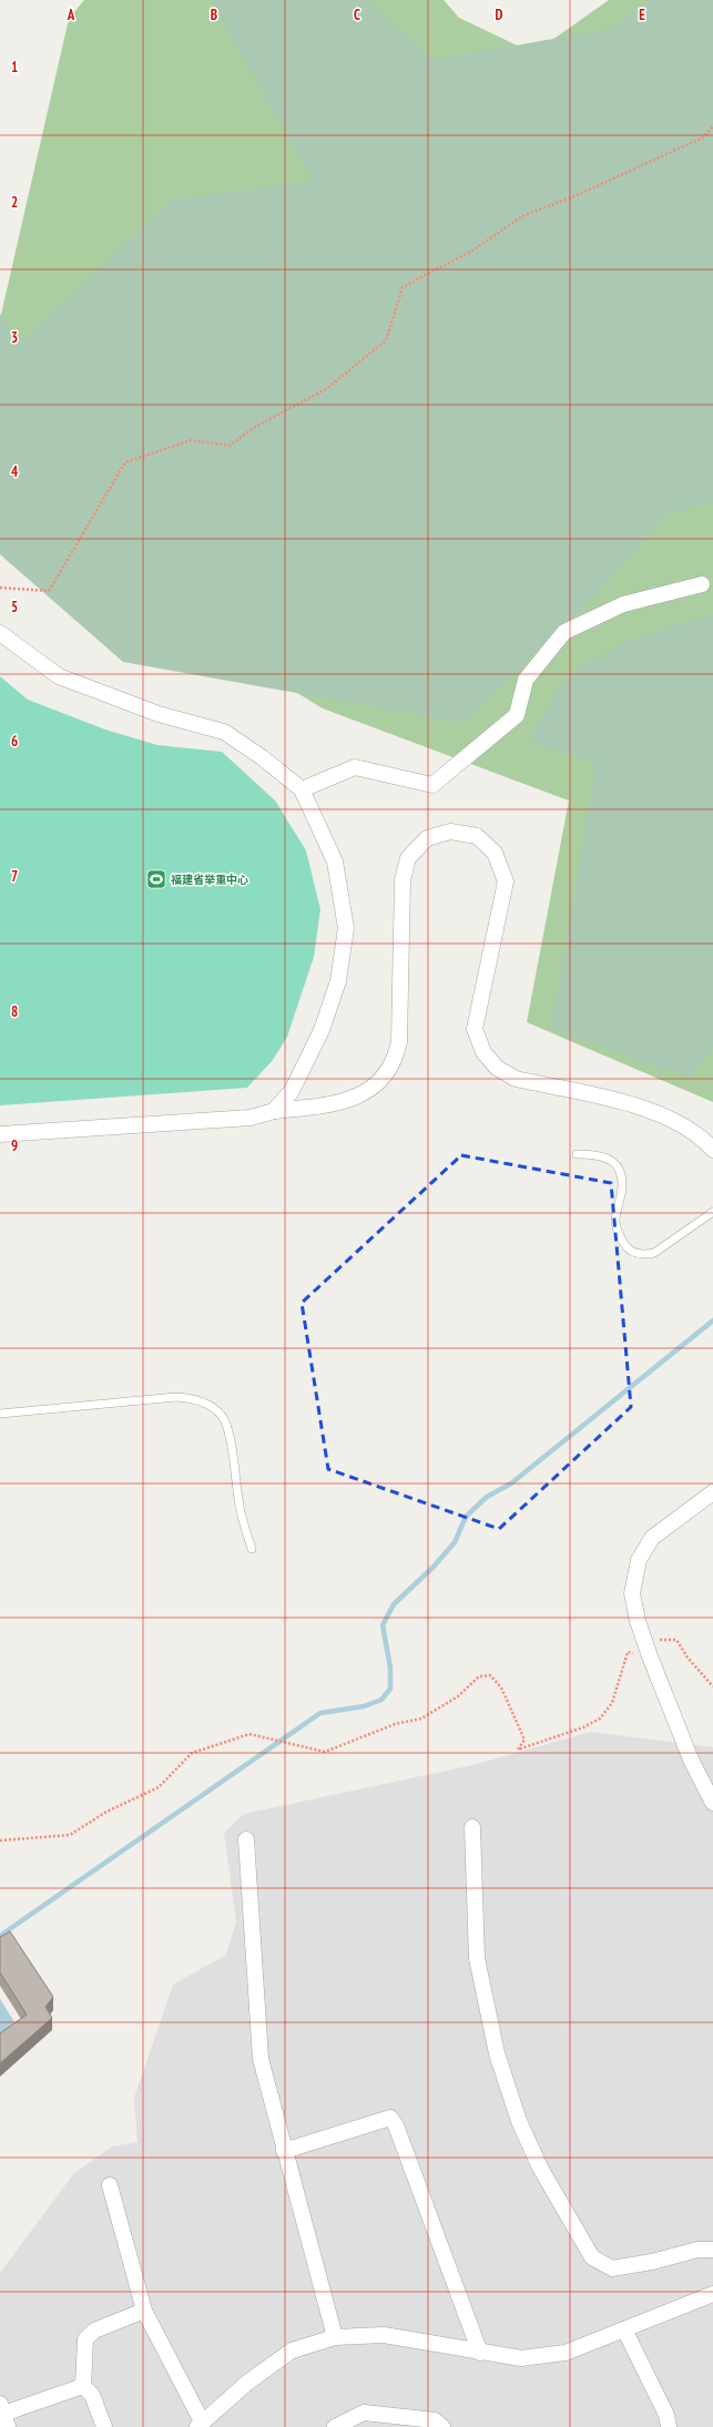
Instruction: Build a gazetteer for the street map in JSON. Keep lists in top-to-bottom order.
{
  "places": {
    "sports": ["福建省举重中心"]
  },
  "grid": {
    "columns": [
      "A",
      "B",
      "C",
      "D",
      "E"
    ],
    "rows": [
      "1",
      "2",
      "3",
      "4",
      "5",
      "6",
      "7",
      "8",
      "9"
    ]
  }
}
